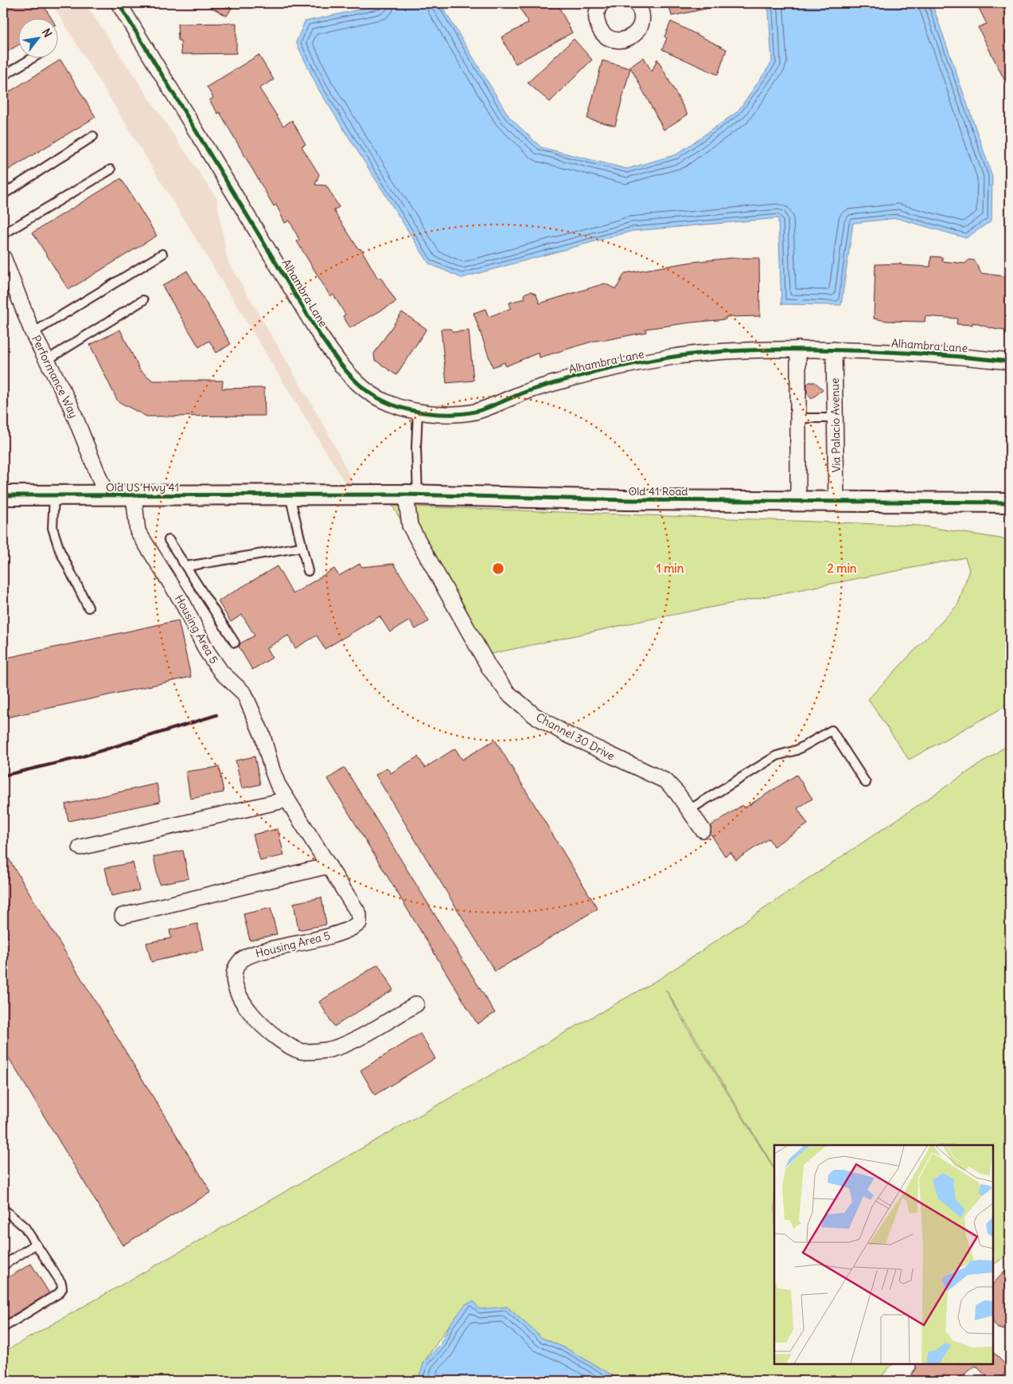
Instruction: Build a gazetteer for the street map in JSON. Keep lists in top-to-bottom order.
{
  "streets": {
    "street": [
      "Alhambra Lane",
      "Performance Way",
      "Via Palacio Avenue",
      "Old US Hwy 41",
      "Old 41 Road",
      "Housing Area 5",
      "Channel 30 Drive"
    ]
  },
  "crossings": [
    ["Alhambra Lane", "Via Palacio Avenue"],
    ["Performance Way", "Old US Hwy 41"],
    ["Via Palacio Avenue", "Old 41 Road"],
    ["Old US Hwy 41", "Old 41 Road"],
    ["Old US Hwy 41", "Housing Area 5"],
    ["Old 41 Road", "Channel 30 Drive"]
  ],
  "north": "top right",
  "rings": ["1 min", "2 min"]
}
